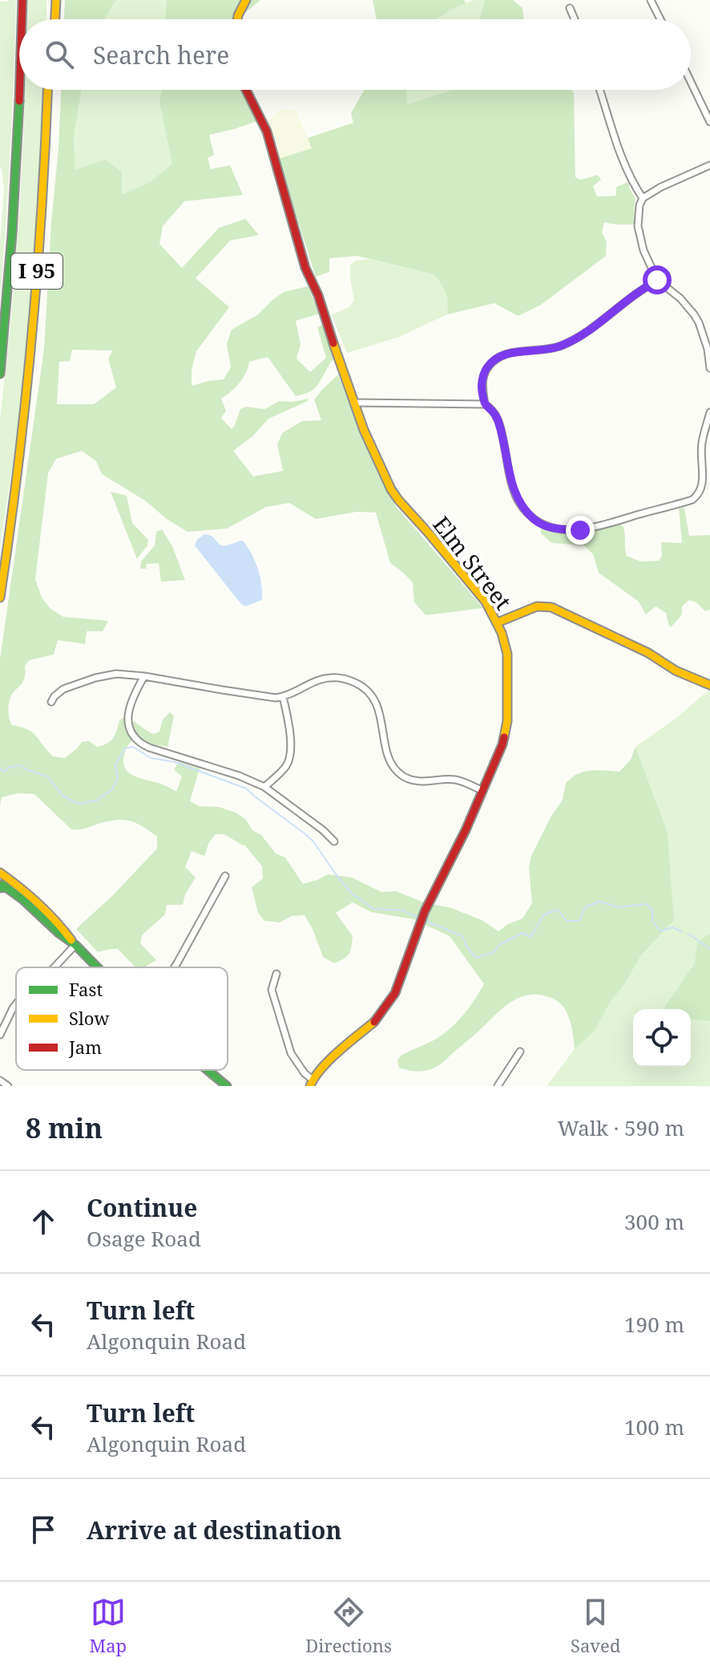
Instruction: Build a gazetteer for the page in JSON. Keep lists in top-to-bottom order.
{
  "streets": {
    "main road": ["I 95", "Elm Street"]
  },
  "legend": ["Fast", "Slow", "Jam"],
  "page": {
    "search": "Search here",
    "heading": ["8 min", "Walk · 590 m"],
    "list": [
      ["Continue", "Osage Road", "300 m"],
      ["Turn left", "Algonquin Road", "190 m"],
      ["Turn left", "Algonquin Road", "100 m"],
      "Arrive at destination"
    ],
    "nav": ["Map", "Directions", "Saved"]
  }
}
